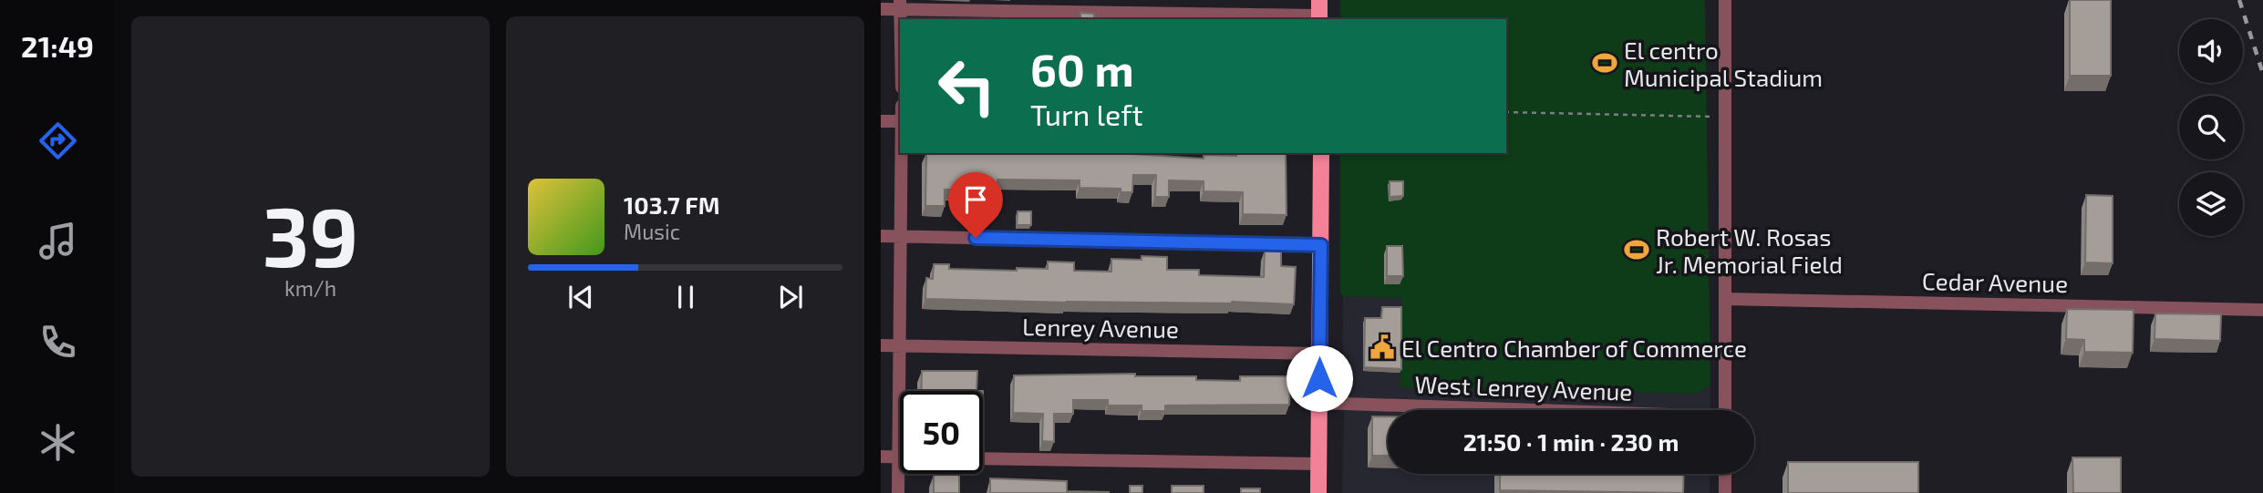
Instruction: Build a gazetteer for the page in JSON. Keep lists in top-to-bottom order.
{
  "streets": {
    "street": ["Cedar Avenue", "Lenrey Avenue", "West Lenrey Avenue"]
  },
  "places": {
    "sports": ["El centro Municipal Stadium", "Robert W. Rosas Jr. Memorial Field"],
    "public building": ["El Centro Chamber of Commerce"]
  },
  "page": {
    "tabs": "21:49",
    "tile": ["39", "km/h"],
    "turn": ["60 m", "Turn left"],
    "song": ["103.7 FM", "Music"],
    "limit": "50",
    "trip": "21:50 · 1 min · 230 m"
  }
}
